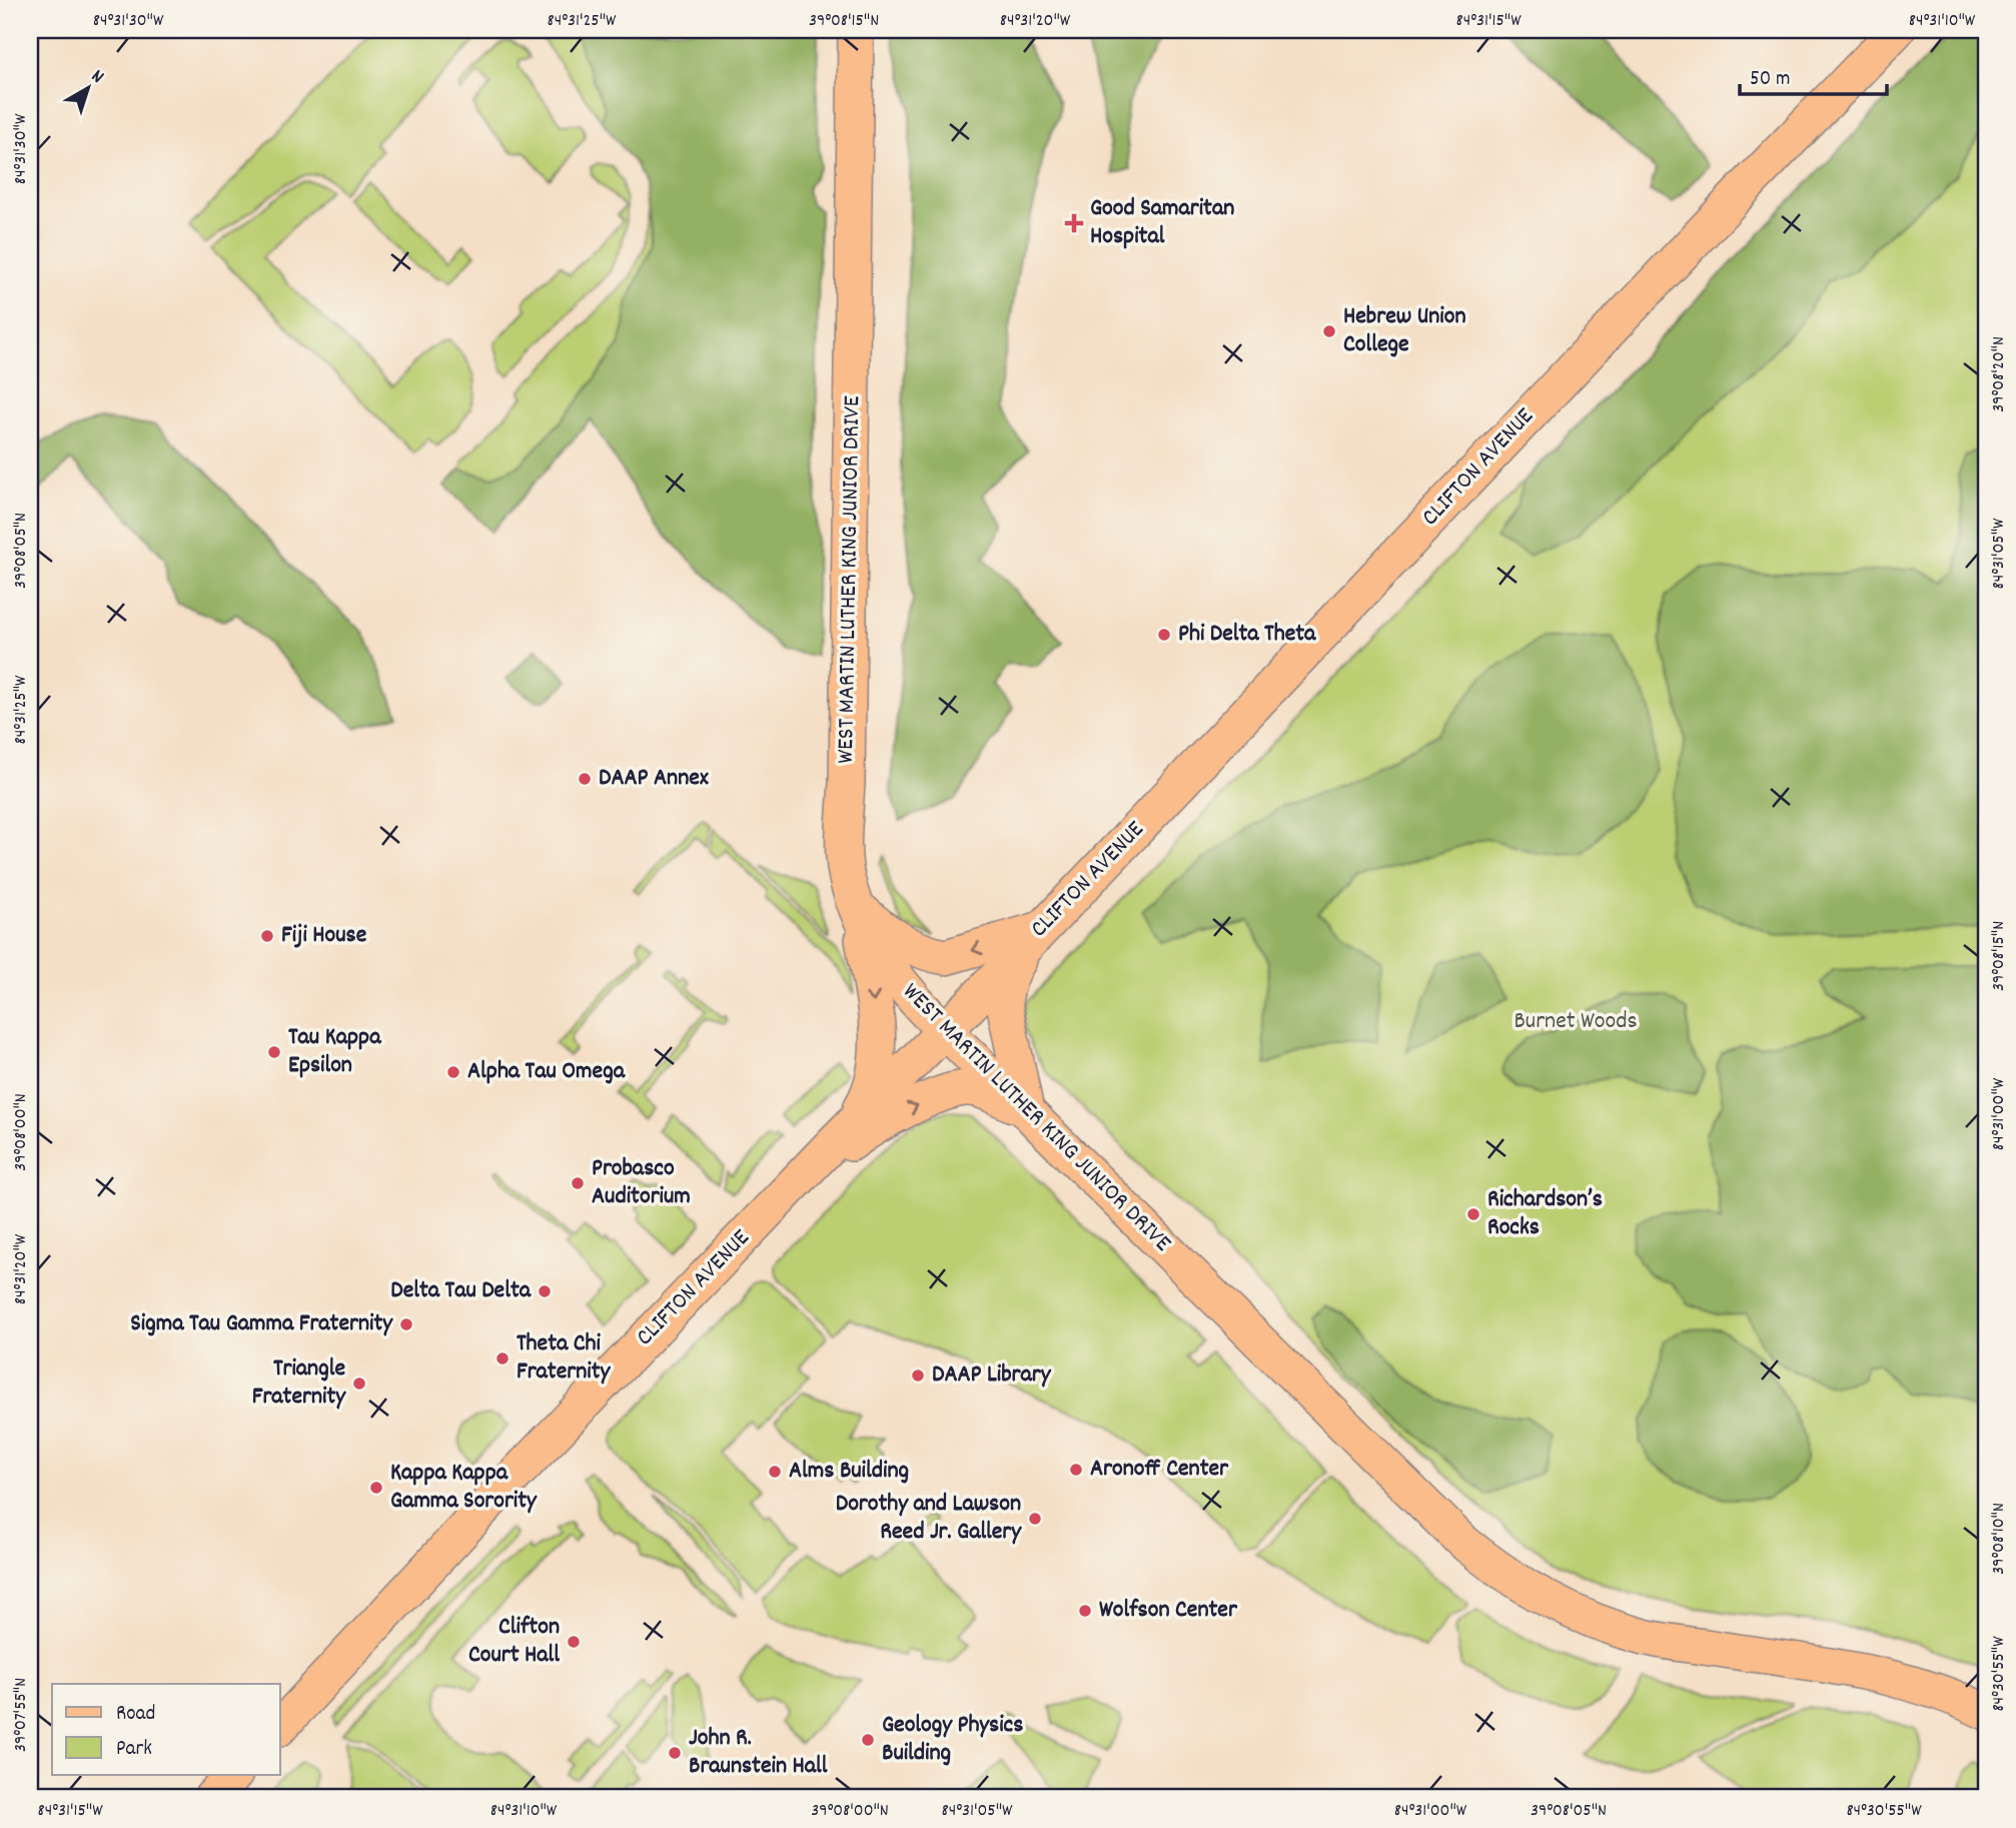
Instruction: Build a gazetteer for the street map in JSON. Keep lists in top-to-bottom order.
{
  "streets": {
    "main road": ["CLIFTON AVENUE", "WEST MARTIN LUTHER KING JUNIOR DRIVE"]
  },
  "crossings": [
    ["CLIFTON AVENUE", "WEST MARTIN LUTHER KING JUNIOR DRIVE"]
  ],
  "parks": ["Burnet Woods"],
  "places": {
    "health": ["Good Samaritan Hospital"],
    "other": [
      "Hebrew Union College",
      "Phi Delta Theta",
      "DAAP Annex",
      "Fiji House",
      "Tau Kappa Epsilon",
      "Alpha Tau Omega",
      "Probasco Auditorium",
      "Richardson’s Rocks",
      "Delta Tau Delta",
      "Sigma Tau Gamma Fraternity",
      "Theta Chi Fraternity",
      "DAAP Library",
      "Triangle Fraternity",
      "Aronoff Center",
      "Alms Building",
      "Kappa Kappa Gamma Sorority",
      "Dorothy and Lawson Reed Jr. Gallery",
      "Wolfson Center",
      "Clifton Court Hall",
      "Geology Physics Building",
      "John R. Braunstein Hall"
    ]
  },
  "legend": ["Road", "Park"],
  "scale_bar": "50 m",
  "north": "top right",
  "coordinates": [
    "84°31'30\"W",
    "84°31'25\"W",
    "39°08'15\"N",
    "84°31'20\"W",
    "84°31'15\"W",
    "84°31'10\"W",
    "39°08'20\"N",
    "39°08'05\"N",
    "84°31'05\"W",
    "84°31'00\"W",
    "39°08'00\"N",
    "39°08'10\"N",
    "84°30'55\"W",
    "39°07'55\"N"
  ]
}
